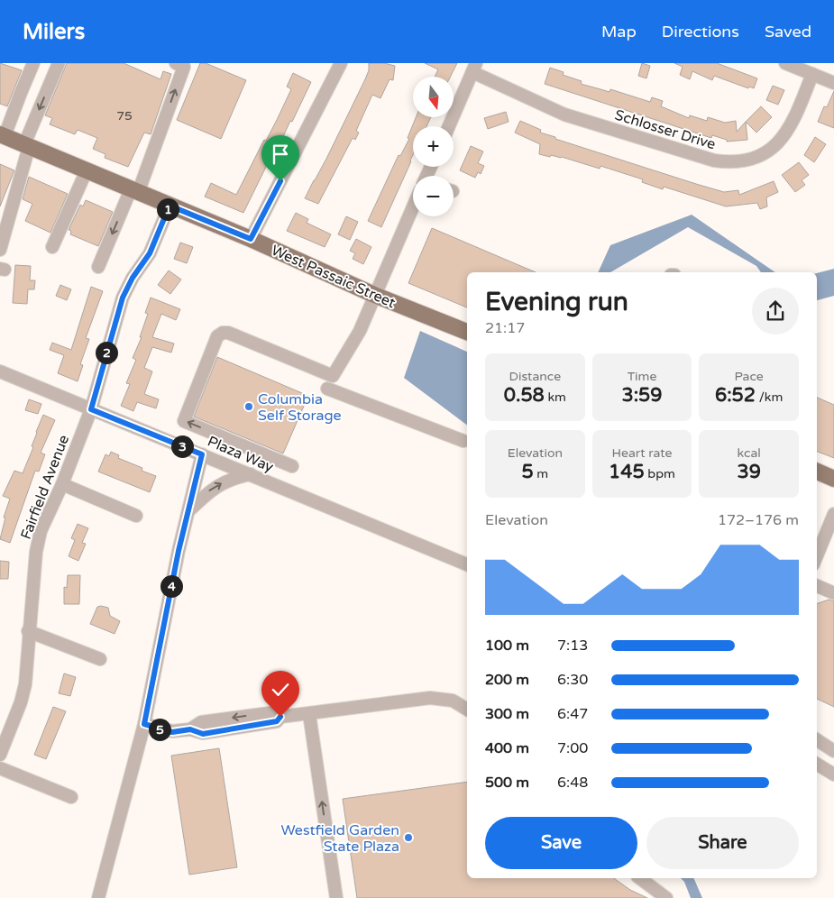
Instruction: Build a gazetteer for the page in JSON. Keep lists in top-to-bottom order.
{
  "streets": {
    "main road": ["West Passaic Street"],
    "street": ["Schlosser Drive", "Plaza Way", "Fairfield Avenue"]
  },
  "crossings": [
    ["West Passaic Street", "Fairfield Avenue"],
    ["Plaza Way", "Fairfield Avenue"]
  ],
  "places": ["Columbia Self Storage", "Westfield Garden State Plaza"],
  "house_numbers": ["75"],
  "north": "bottom",
  "page": {
    "header": "Milers",
    "nav": ["Map", "Directions", "Saved"],
    "map_buttons": ["+", "−"],
    "pins": [
      "1",
      "2",
      "3",
      "4",
      "5"
    ],
    "heading": ["Evening run", "21:17"],
    "stats": [
      ["Distance", "0.58 km"],
      ["Time", "3:59"],
      ["Pace", "6:52 /km"],
      ["Elevation", "5 m"],
      ["Heart rate", "145 bpm"],
      ["kcal", "39"]
    ],
    "chart": ["Elevation", "172–176 m"],
    "list": [
      {
        "name": "100 m",
        "note": "7:13"
      },
      {
        "name": "200 m",
        "note": "6:30"
      },
      {
        "name": "300 m",
        "note": "6:47"
      },
      {
        "name": "400 m",
        "note": "7:00"
      },
      {
        "name": "500 m",
        "note": "6:48"
      }
    ],
    "buttons": ["Save", "Share"]
  }
}
